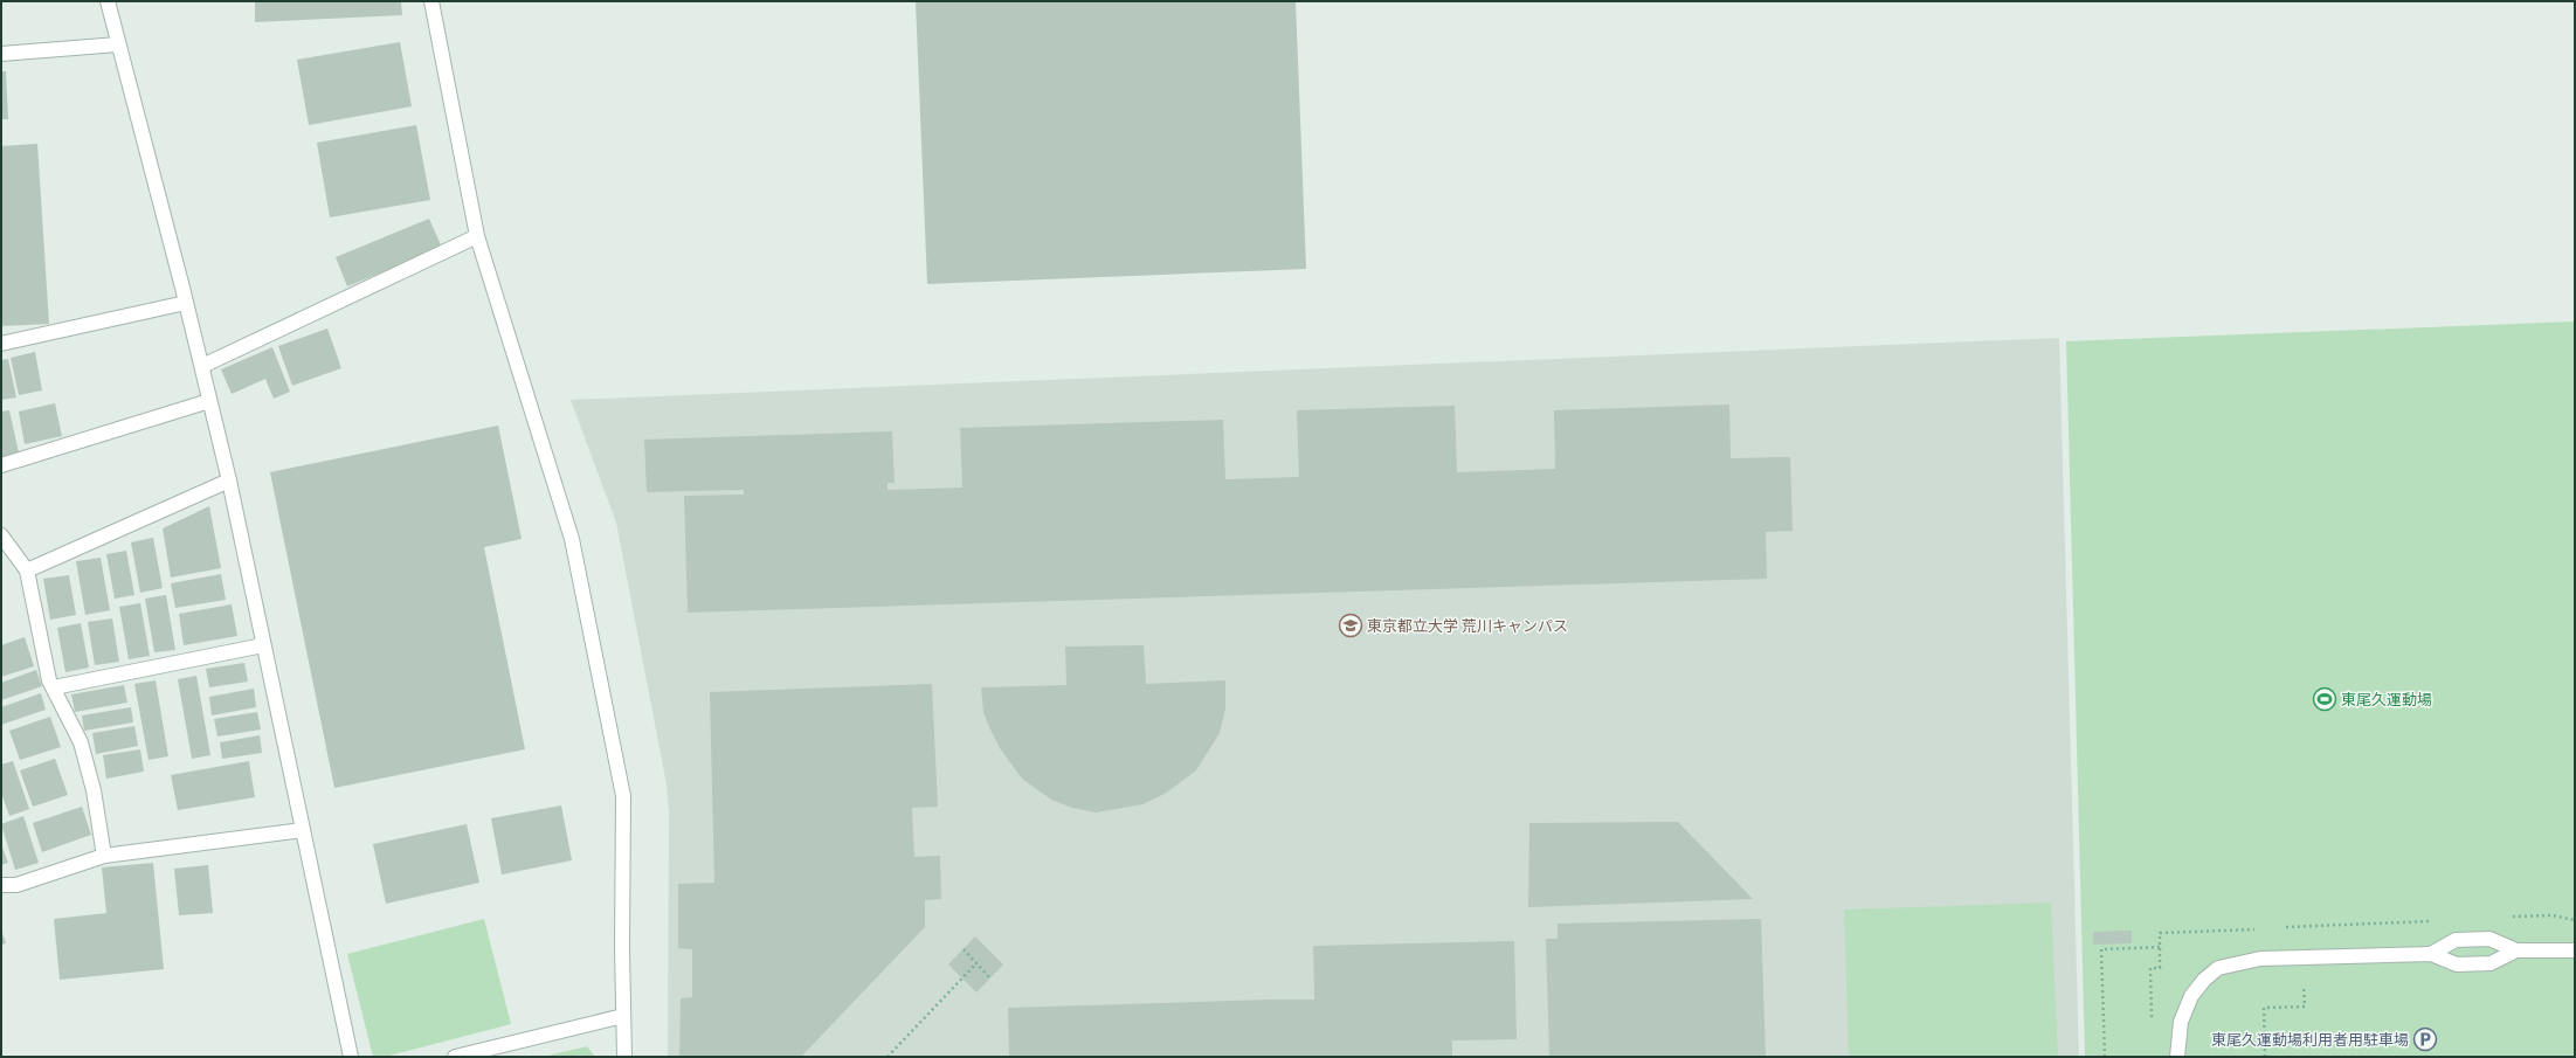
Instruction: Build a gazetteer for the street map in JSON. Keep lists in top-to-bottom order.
{
  "places": {
    "school or university": ["東京都立大学 荒川キャンパス"],
    "sports": ["東尾久運動場"],
    "parking": ["東尾久運動場利用者用駐車場"]
  }
}
